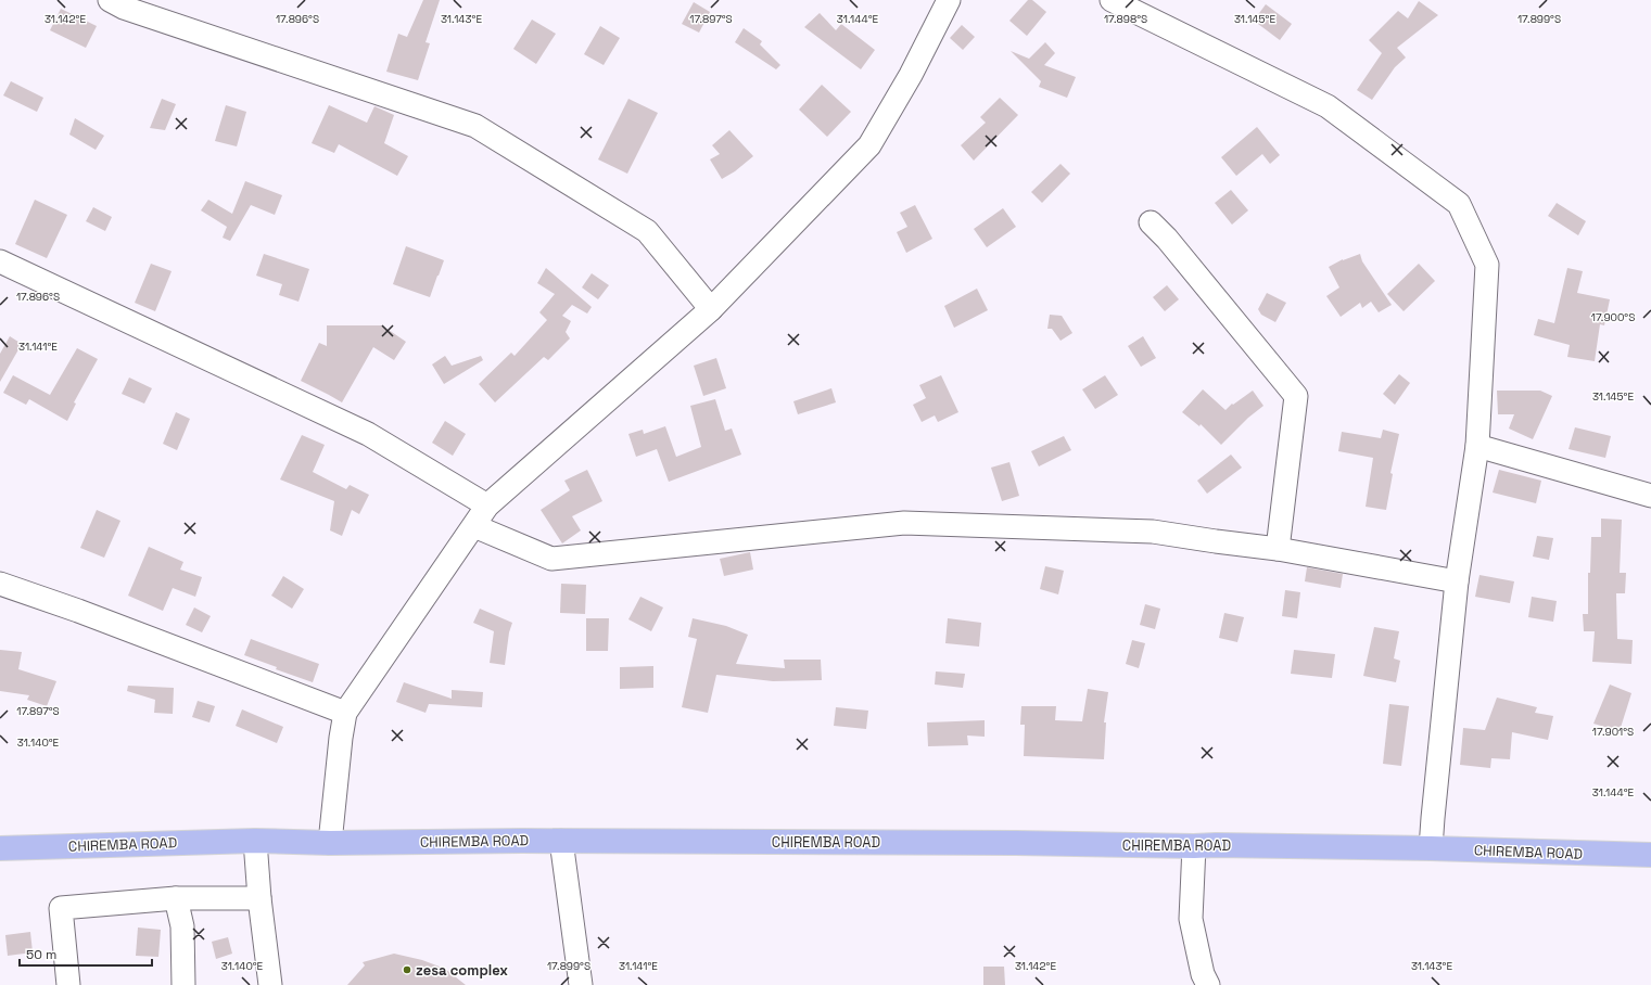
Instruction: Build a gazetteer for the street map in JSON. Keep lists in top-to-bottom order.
{
  "streets": {
    "main road": ["CHIREMBA ROAD"]
  },
  "places": ["zesa complex"],
  "scale_bar": "50 m",
  "coordinates": [
    "31.145°E",
    "31.142°E",
    "17.896°S",
    "31.143°E",
    "17.897°S",
    "31.144°E",
    "17.898°S",
    "17.899°S",
    "17.900°S",
    "31.141°E",
    "17.901°S",
    "31.140°E"
  ]
}
